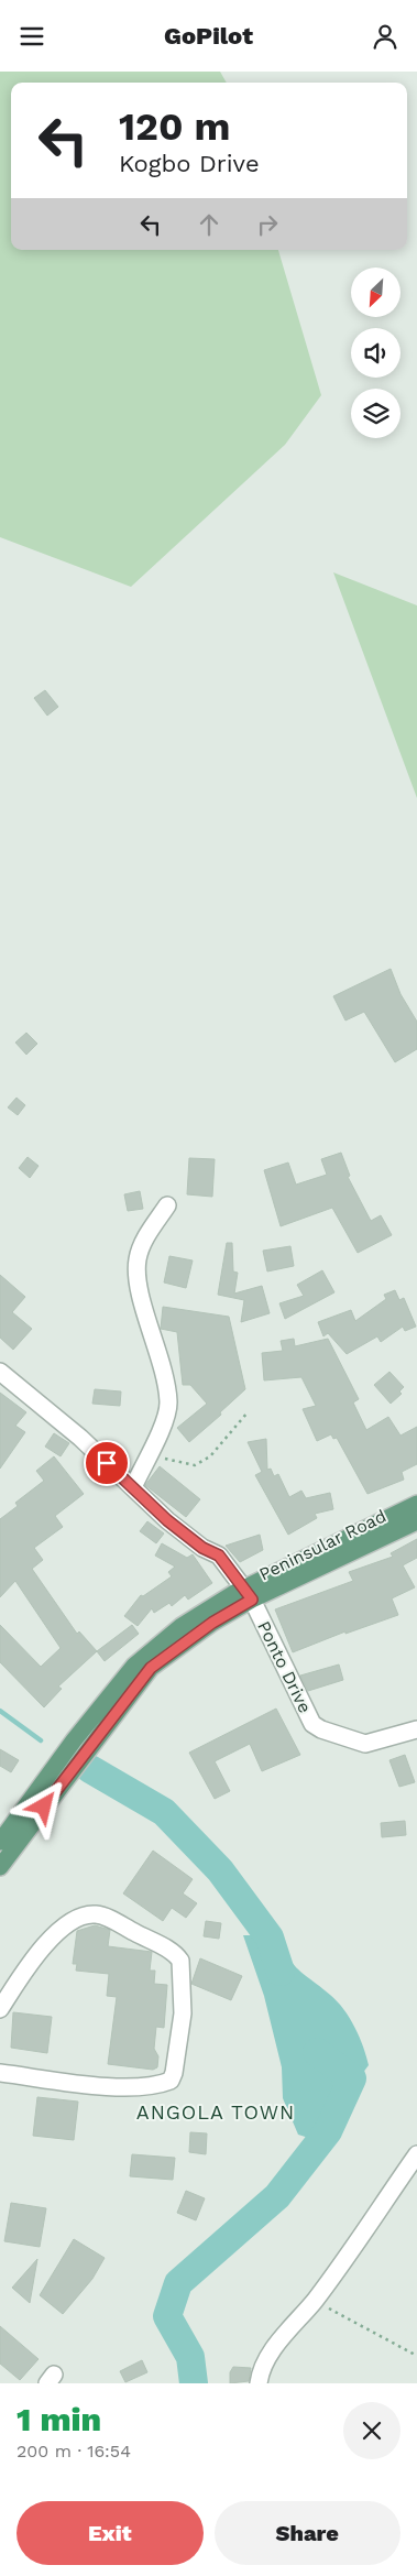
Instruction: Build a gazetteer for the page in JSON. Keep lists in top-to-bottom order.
{
  "streets": {
    "main road": ["Peninsular Road"],
    "street": ["Ponto Drive"]
  },
  "crossings": [
    ["Peninsular Road", "Ponto Drive"]
  ],
  "districts": ["ANGOLA TOWN"],
  "north": "bottom left",
  "page": {
    "header": "GoPilot",
    "turn": ["120 m", "Kogbo Drive"],
    "heading": ["1 min", "200 m · 16:54"],
    "buttons": ["Exit", "Share"]
  }
}
